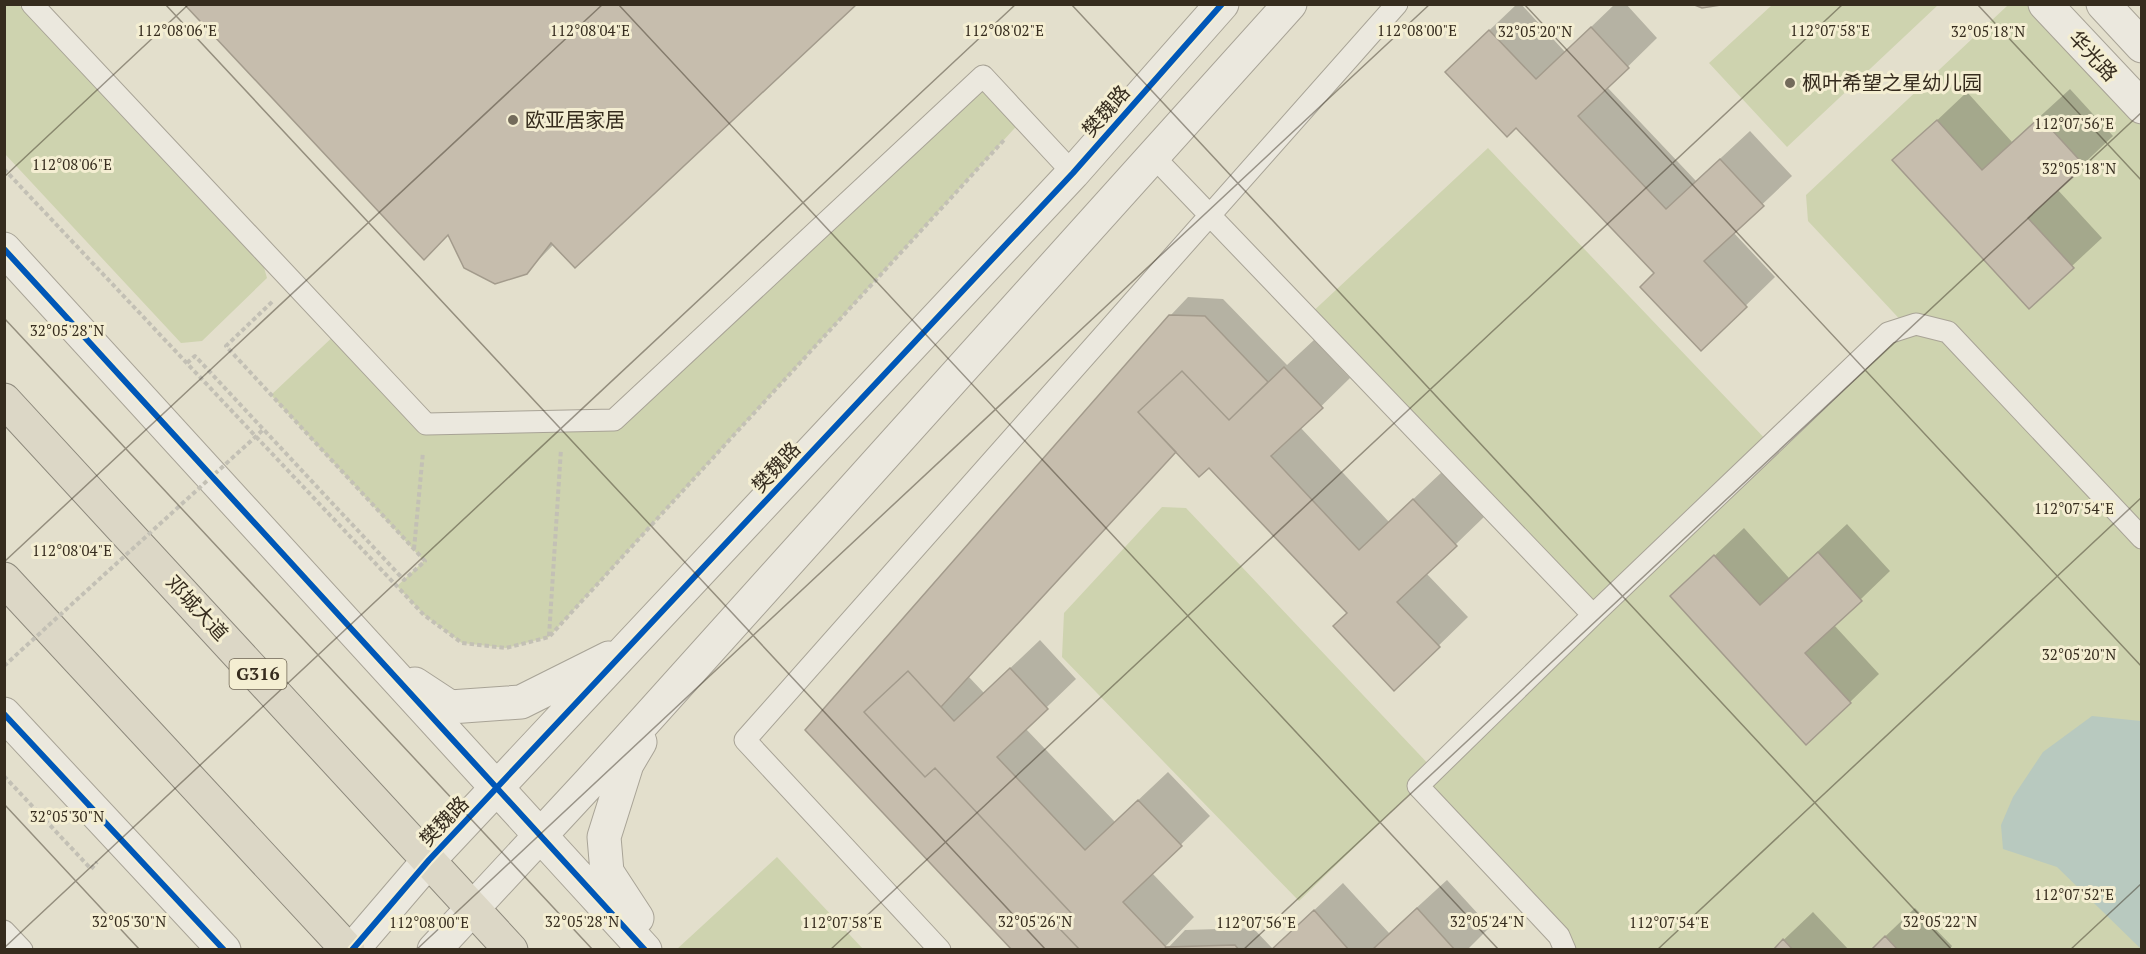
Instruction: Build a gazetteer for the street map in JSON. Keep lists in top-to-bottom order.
{
  "streets": {
    "highway": ["邓城大道", "G316"],
    "street": ["华光路", "樊魏路"]
  },
  "crossings": [
    ["樊魏路", "邓城大道"]
  ],
  "places": ["枫叶希望之星幼儿园", "欧亚居家居"],
  "coordinates": [
    "112°08'06\"E",
    "112°08'04\"E",
    "112°08'02\"E",
    "112°08'00\"E",
    "112°07'58\"E",
    "32°05'20\"N",
    "32°05'18\"N",
    "112°07'56\"E",
    "32°05'28\"N",
    "112°07'54\"E",
    "32°05'30\"N",
    "112°07'52\"E",
    "32°05'26\"N",
    "32°05'24\"N",
    "32°05'22\"N"
  ]
}
